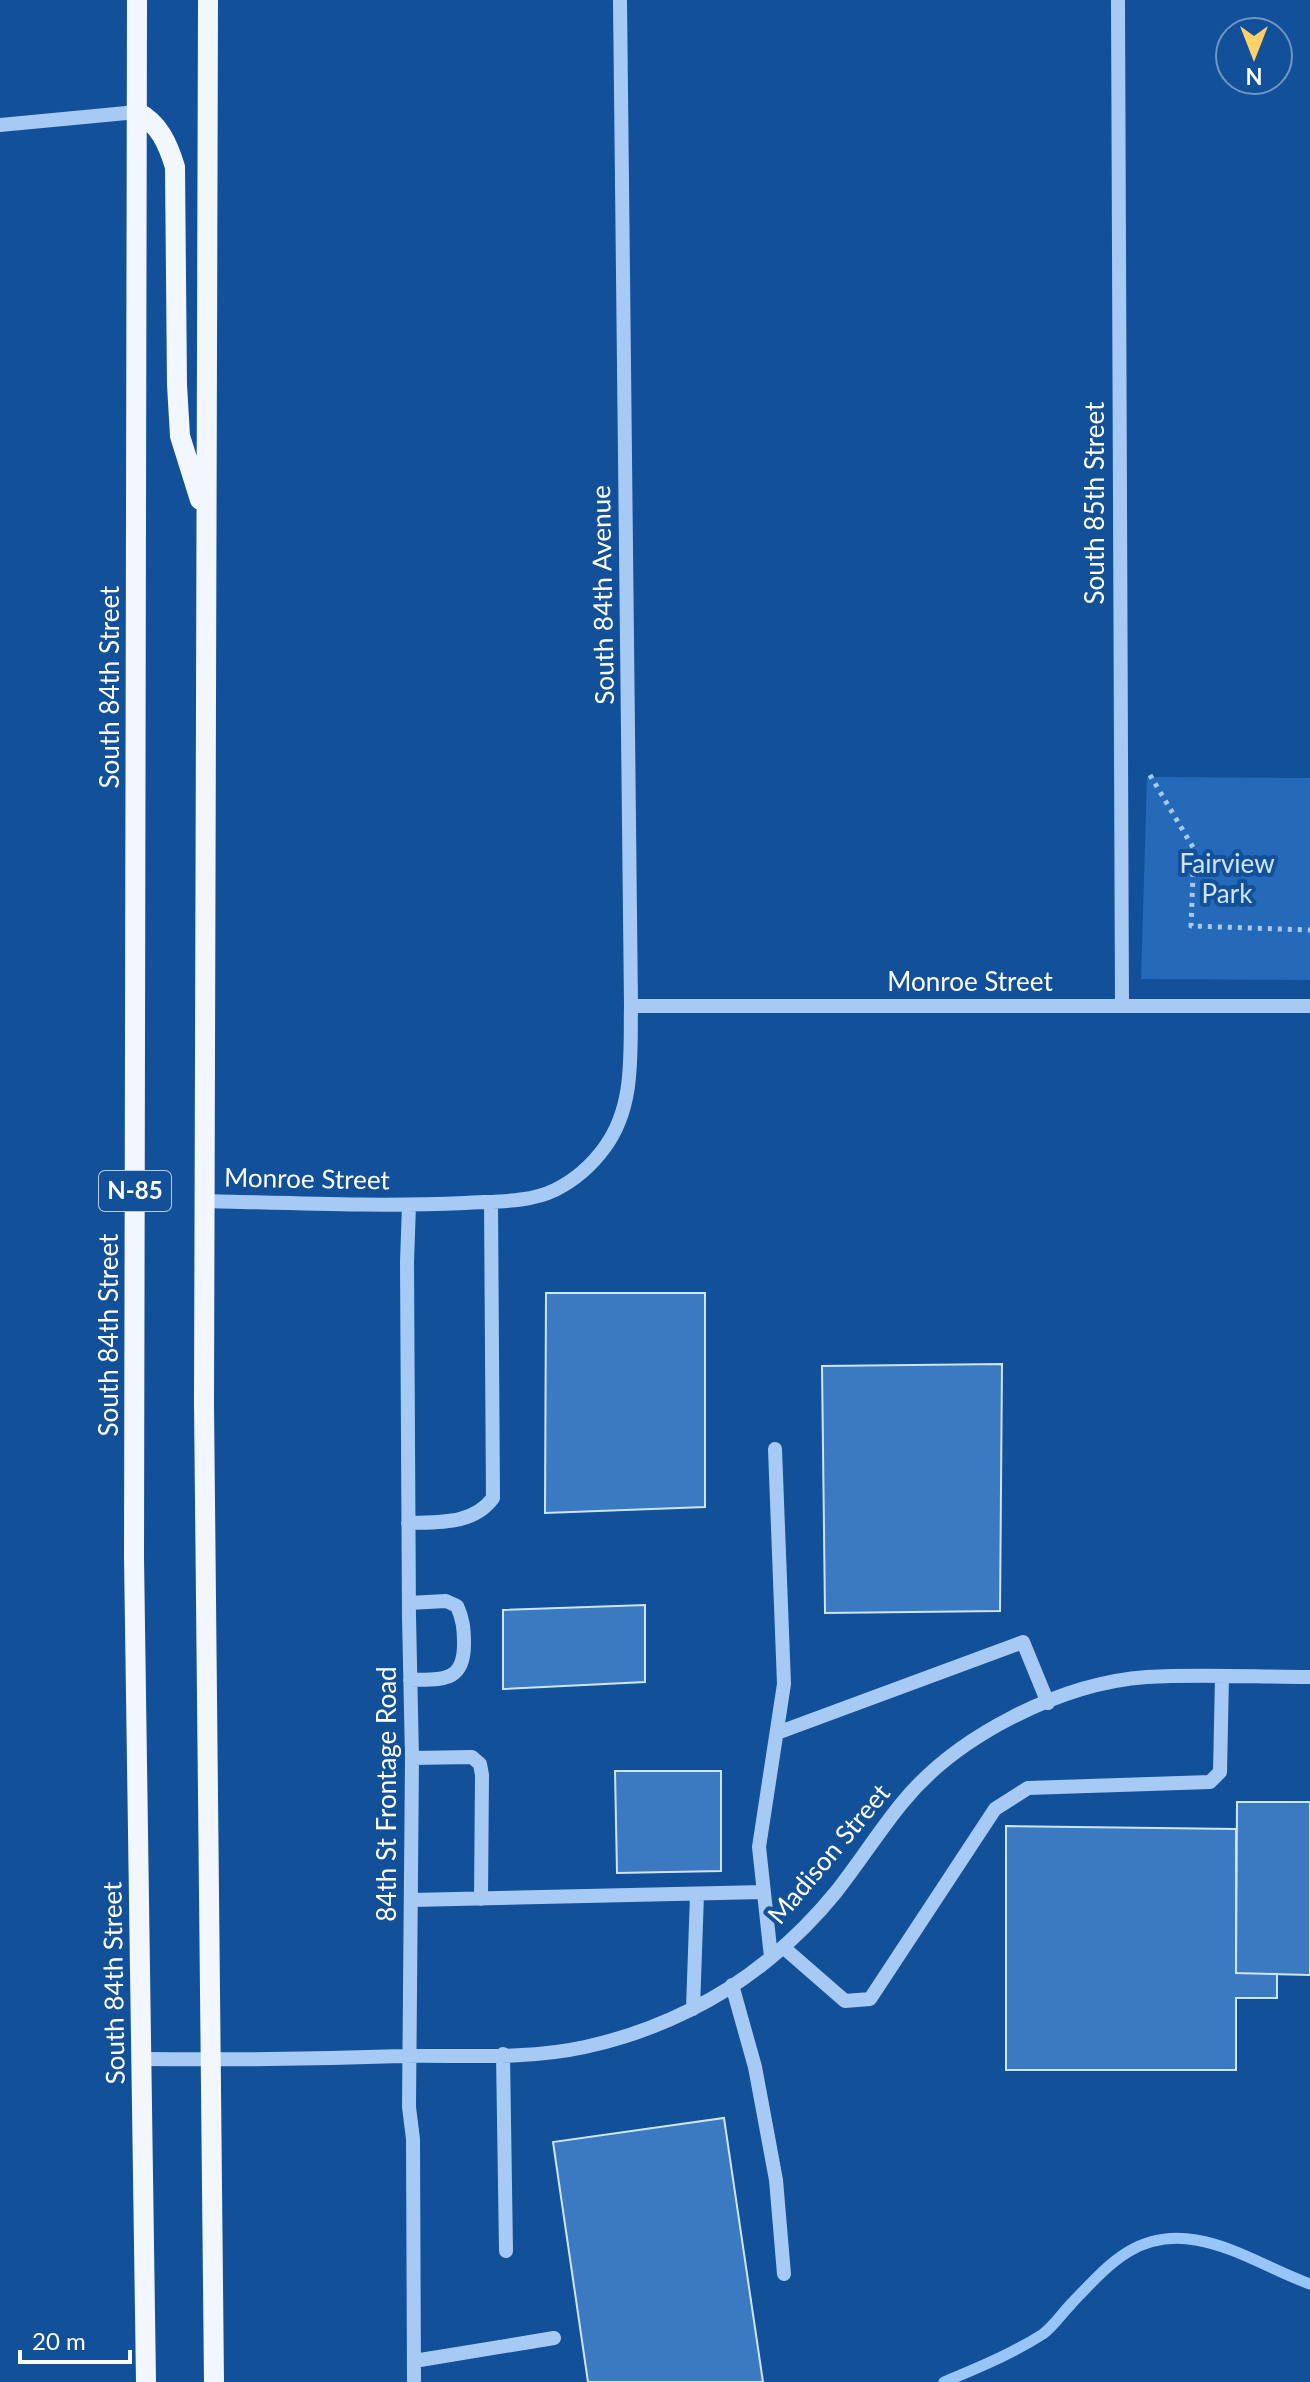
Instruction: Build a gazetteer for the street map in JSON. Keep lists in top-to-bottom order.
{
  "streets": {
    "main road": ["South 84th Street", "N-85"],
    "street": [
      "South 85th Street",
      "South 84th Avenue",
      "Monroe Street",
      "84th St Frontage Road",
      "Madison Street"
    ]
  },
  "crossings": [
    ["South 85th Street", "Monroe Street"],
    ["South 84th Avenue", "Monroe Street"],
    ["South 84th Street", "Madison Street"],
    ["Monroe Street", "N-85"],
    ["Monroe Street", "84th St Frontage Road"],
    ["N-85", "Madison Street"],
    ["84th St Frontage Road", "Madison Street"]
  ],
  "parks": ["Fairview Park"],
  "scale_bar": "20 m",
  "north": "bottom"
}
